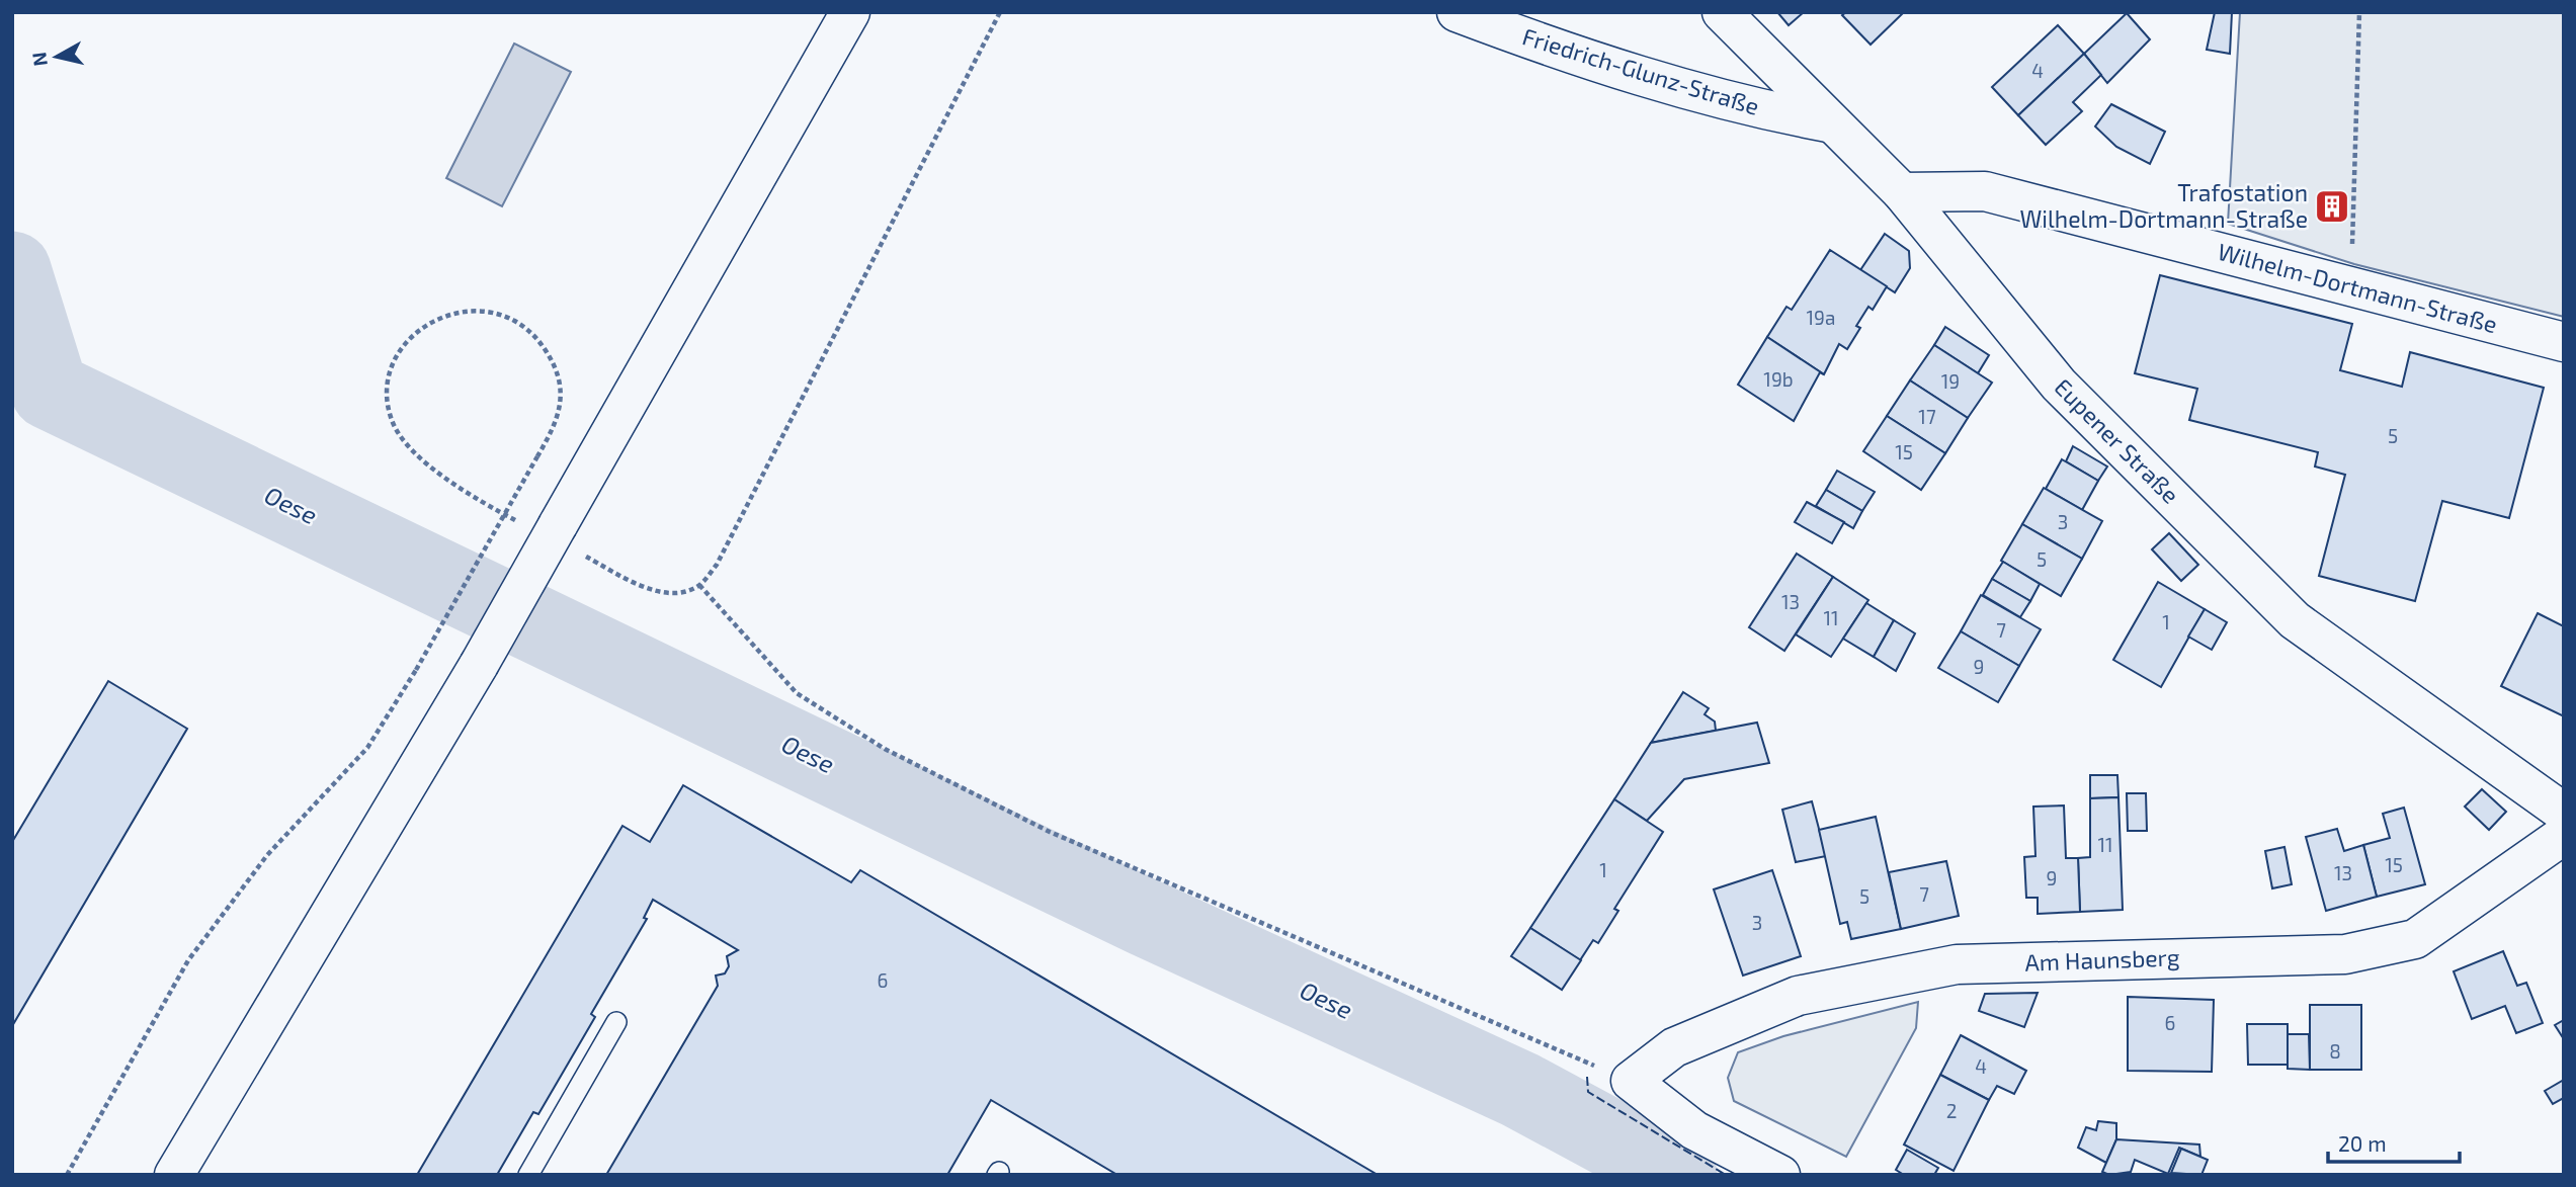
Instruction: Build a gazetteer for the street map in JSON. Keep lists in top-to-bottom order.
{
  "streets": {
    "street": [
      "Friedrich-Glunz-Straße",
      "Wilhelm-Dortmann-Straße",
      "Eupener Straße",
      "Am Haunsberg"
    ]
  },
  "crossings": [
    ["Friedrich-Glunz-Straße", "Eupener Straße"],
    ["Wilhelm-Dortmann-Straße", "Eupener Straße"]
  ],
  "water": ["Oese"],
  "places": {
    "building": ["Trafostation Wilhelm-Dortmann-Straße"]
  },
  "house_numbers": [
    "4",
    "19a",
    "19b",
    "19",
    "17",
    "5",
    "15",
    "3",
    "5",
    "13",
    "11",
    "1",
    "7",
    "9",
    "11",
    "15",
    "1",
    "13",
    "9",
    "7",
    "5",
    "3",
    "6",
    "6",
    "8",
    "4",
    "2"
  ],
  "scale_bar": "20 m",
  "north": "left"
}
